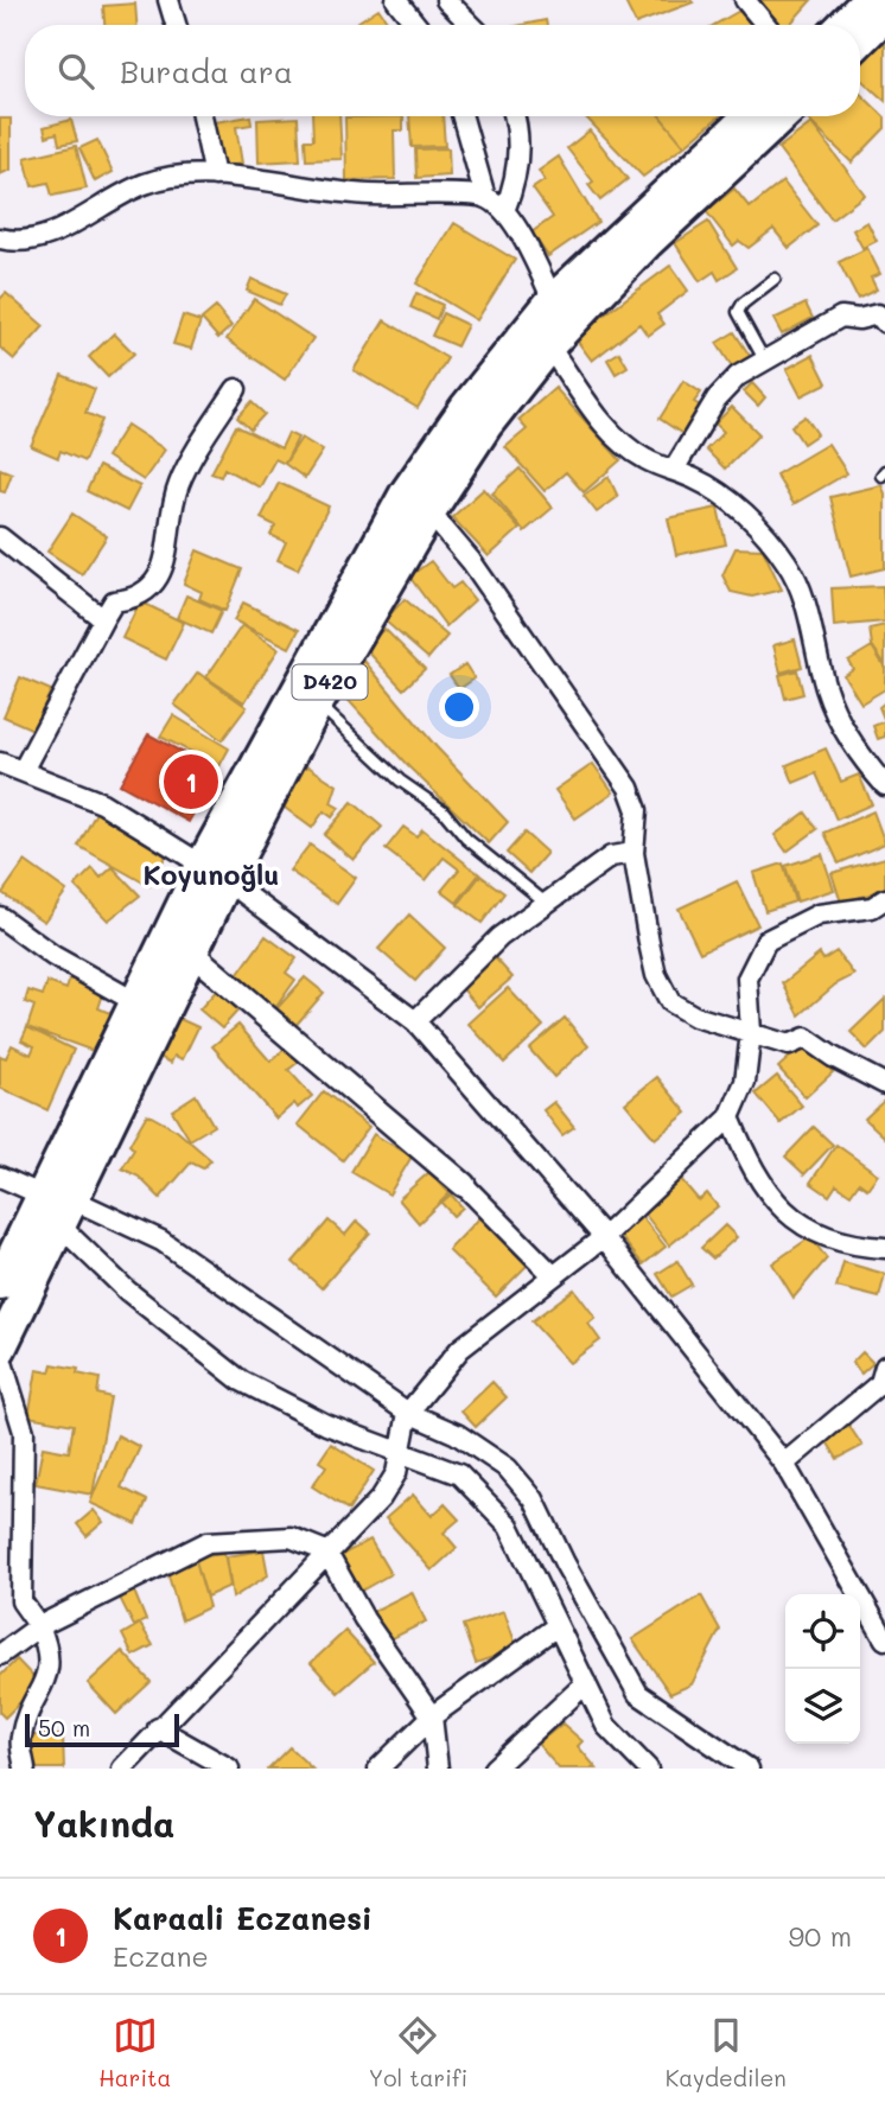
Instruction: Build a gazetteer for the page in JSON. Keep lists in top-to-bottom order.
{
  "streets": {
    "highway": ["D420"]
  },
  "districts": ["Koyunoğlu"],
  "scale_bar": "50 m",
  "page": {
    "search": "Burada ara",
    "pins": "1",
    "scale": "50 m",
    "heading": "Yakında",
    "list": [
      {
        "mark": "1",
        "name": "Karaali Eczanesi",
        "note": "Eczane",
        "value": "90 m"
      }
    ],
    "nav": ["Harita", "Yol tarifi", "Kaydedilen"]
  }
}
